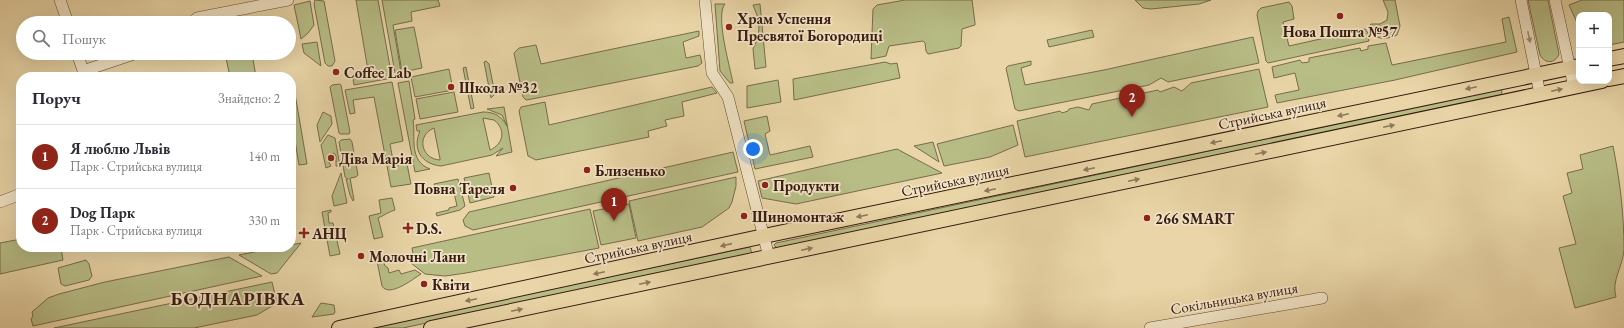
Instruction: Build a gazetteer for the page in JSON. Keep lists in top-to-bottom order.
{
  "streets": {
    "main road": ["Стрийська вулиця"],
    "street": ["Сокільницька вулиця"]
  },
  "districts": ["БОДНАРІВКА"],
  "places": {
    "other": [
      "Нова Пошта №57",
      "Храм Успення Пресвятої Богородиці",
      "Coffee Lab",
      "Школа №32",
      "Діва Марія",
      "Близенько",
      "Продукти",
      "Повна Тареля",
      "Шиномонтаж",
      "266 SMART",
      "Молочні Лани",
      "Квіти"
    ],
    "health": ["D.S.", "АНЦ"]
  },
  "page": {
    "map_buttons": ["+", "−"],
    "search": "Пошук",
    "heading": ["Поруч", "Знайдено: 2"],
    "pins": ["2", "1"],
    "list": [
      {
        "mark": "1",
        "name": "Я люблю Львів",
        "note": "Парк · Стрийська вулиця",
        "value": "140 m"
      },
      {
        "mark": "2",
        "name": "Dog Парк",
        "note": "Парк · Стрийська вулиця",
        "value": "330 m"
      }
    ]
  }
}
